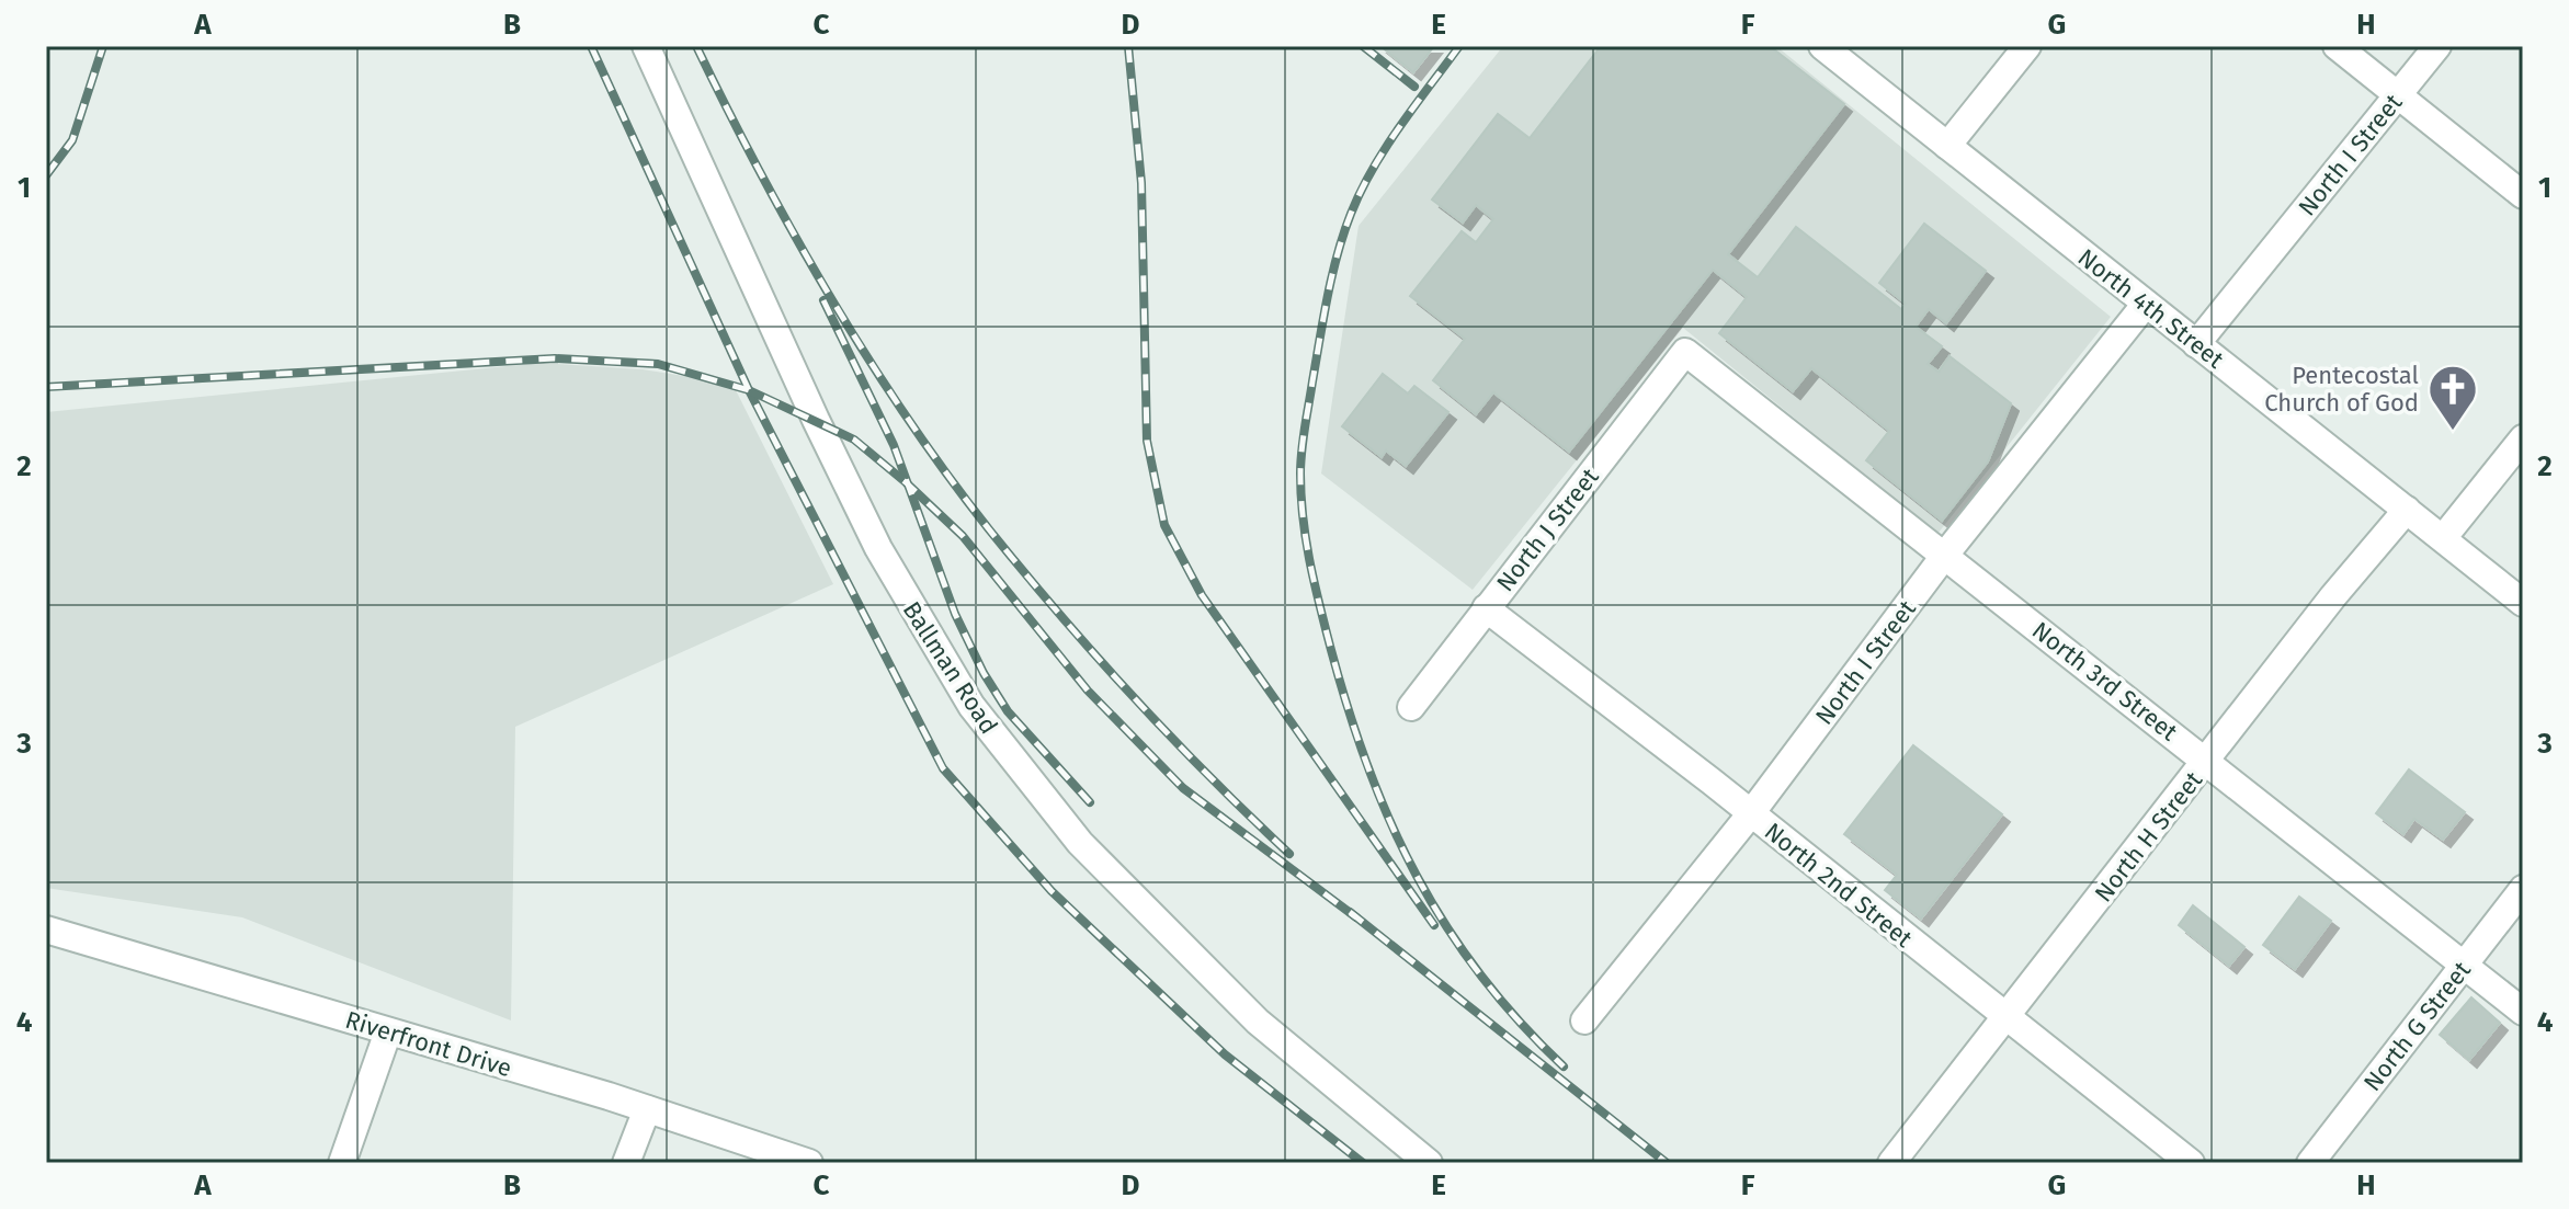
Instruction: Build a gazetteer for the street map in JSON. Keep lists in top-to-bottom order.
{
  "streets": {
    "street": [
      "North I Street",
      "North 4th Street",
      "North J Street",
      "Ballman Road",
      "North 3rd Street",
      "North H Street",
      "North 2nd Street",
      "North G Street",
      "Riverfront Drive"
    ]
  },
  "crossings": [
    ["North I Street", "North 4th Street"],
    ["North I Street", "North 3rd Street"],
    ["North I Street", "North 2nd Street"],
    ["North 4th Street", "North H Street"],
    ["North J Street", "North 3rd Street"],
    ["North J Street", "North 2nd Street"],
    ["North 3rd Street", "North H Street"],
    ["North 3rd Street", "North G Street"],
    ["North H Street", "North 2nd Street"]
  ],
  "places": {
    "church": ["Pentecostal Church of God"]
  },
  "grid": {
    "columns": [
      "A",
      "B",
      "C",
      "D",
      "E",
      "F",
      "G",
      "H"
    ],
    "rows": [
      "1",
      "2",
      "3",
      "4"
    ]
  }
}
